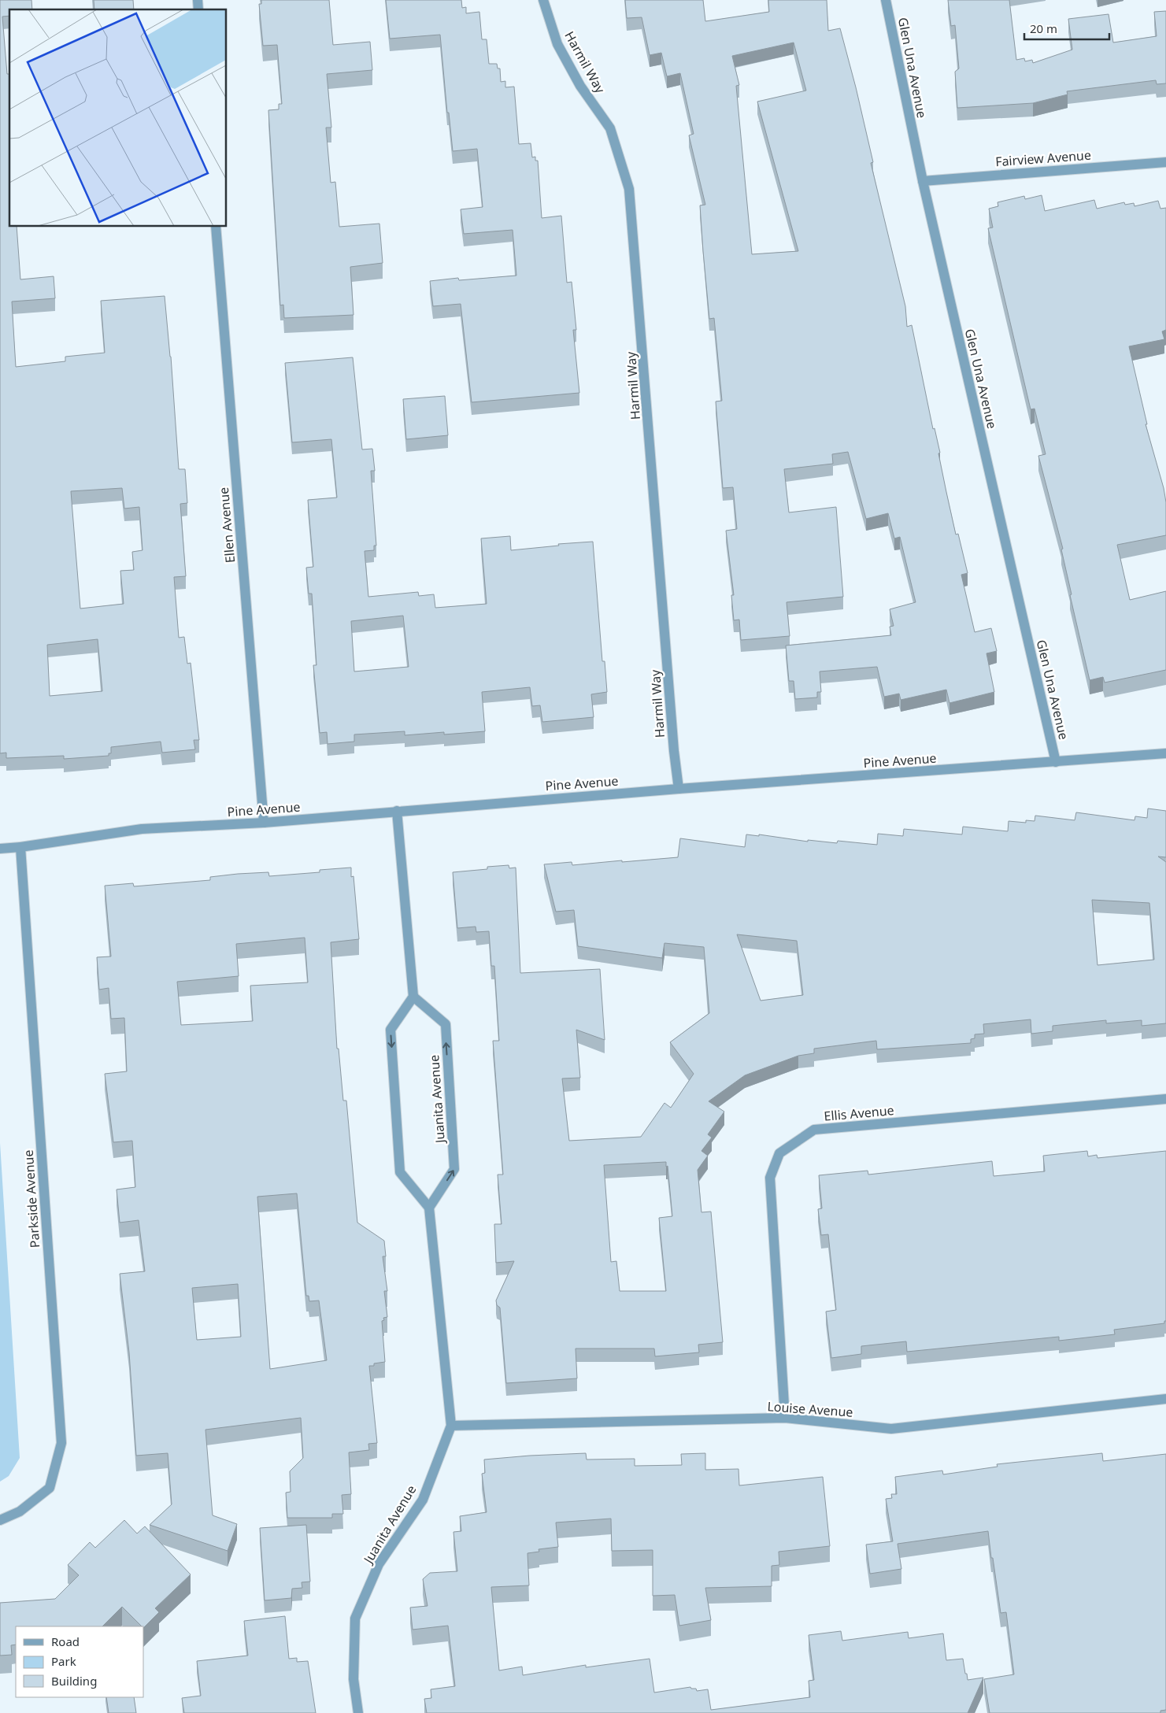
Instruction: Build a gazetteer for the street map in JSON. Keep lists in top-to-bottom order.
{
  "streets": {
    "street": [
      "Harmil Way",
      "Glen Una Avenue",
      "Fairview Avenue",
      "Ellen Avenue",
      "Pine Avenue",
      "Juanita Avenue",
      "Ellis Avenue",
      "Parkside Avenue",
      "Louise Avenue"
    ]
  },
  "crossings": [
    ["Harmil Way", "Pine Avenue"],
    ["Glen Una Avenue", "Fairview Avenue"],
    ["Glen Una Avenue", "Pine Avenue"],
    ["Ellen Avenue", "Pine Avenue"],
    ["Pine Avenue", "Parkside Avenue"],
    ["Juanita Avenue", "Louise Avenue"],
    ["Ellis Avenue", "Louise Avenue"]
  ],
  "legend": ["Road", "Park", "Building"],
  "scale_bar": "20 m"
}
